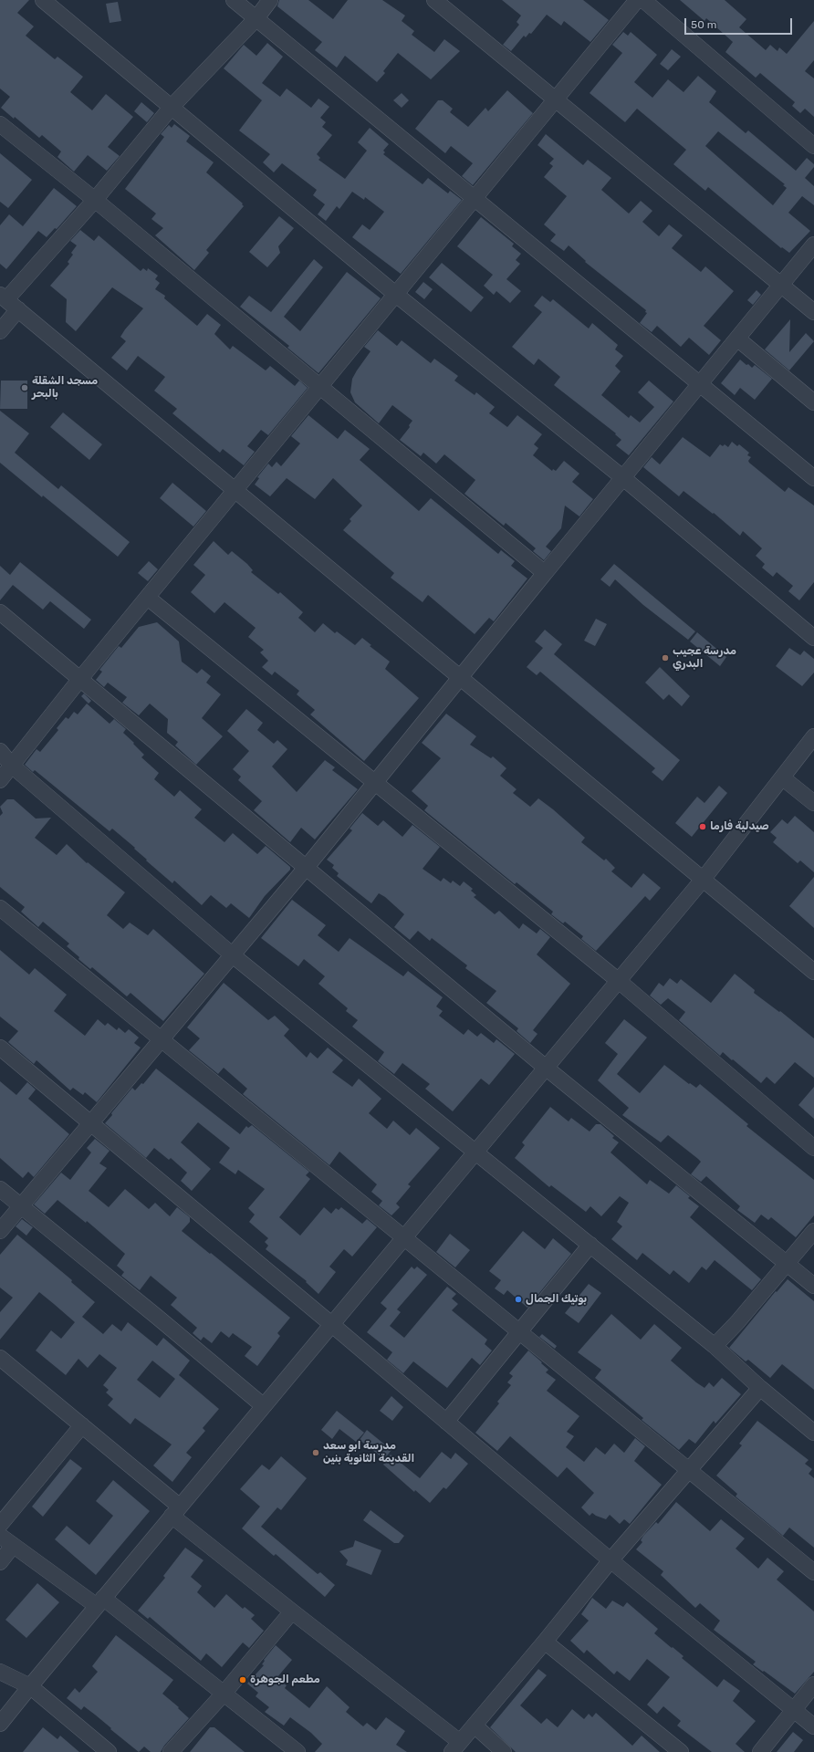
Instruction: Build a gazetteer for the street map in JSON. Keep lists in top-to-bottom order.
{
  "places": [
    "مسجد الشقلة بالبحر",
    "مدرسة عجيب البدري",
    "صيدلية فارما",
    "بوتيك الجمال",
    "مدرسة ابو سعد القديمة الثانوية بنين",
    "مطعم الجوهرة"
  ],
  "scale_bar": "50 m"
}
